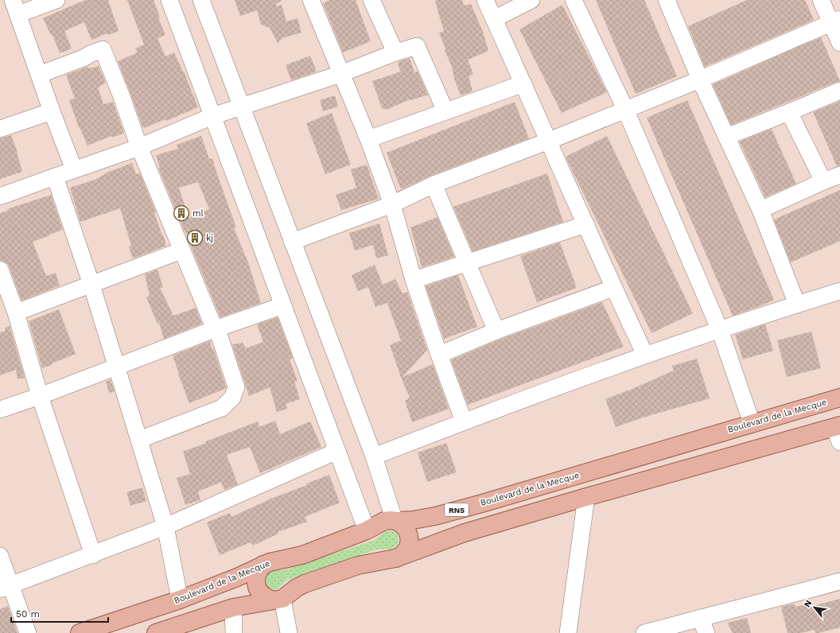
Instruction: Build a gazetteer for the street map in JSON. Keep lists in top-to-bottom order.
{
  "streets": {
    "main road": ["Boulevard de la Mecque", "RN5"]
  },
  "places": {
    "building": ["ml", "kj"]
  },
  "scale_bar": "50 m",
  "north": "top left"
}
